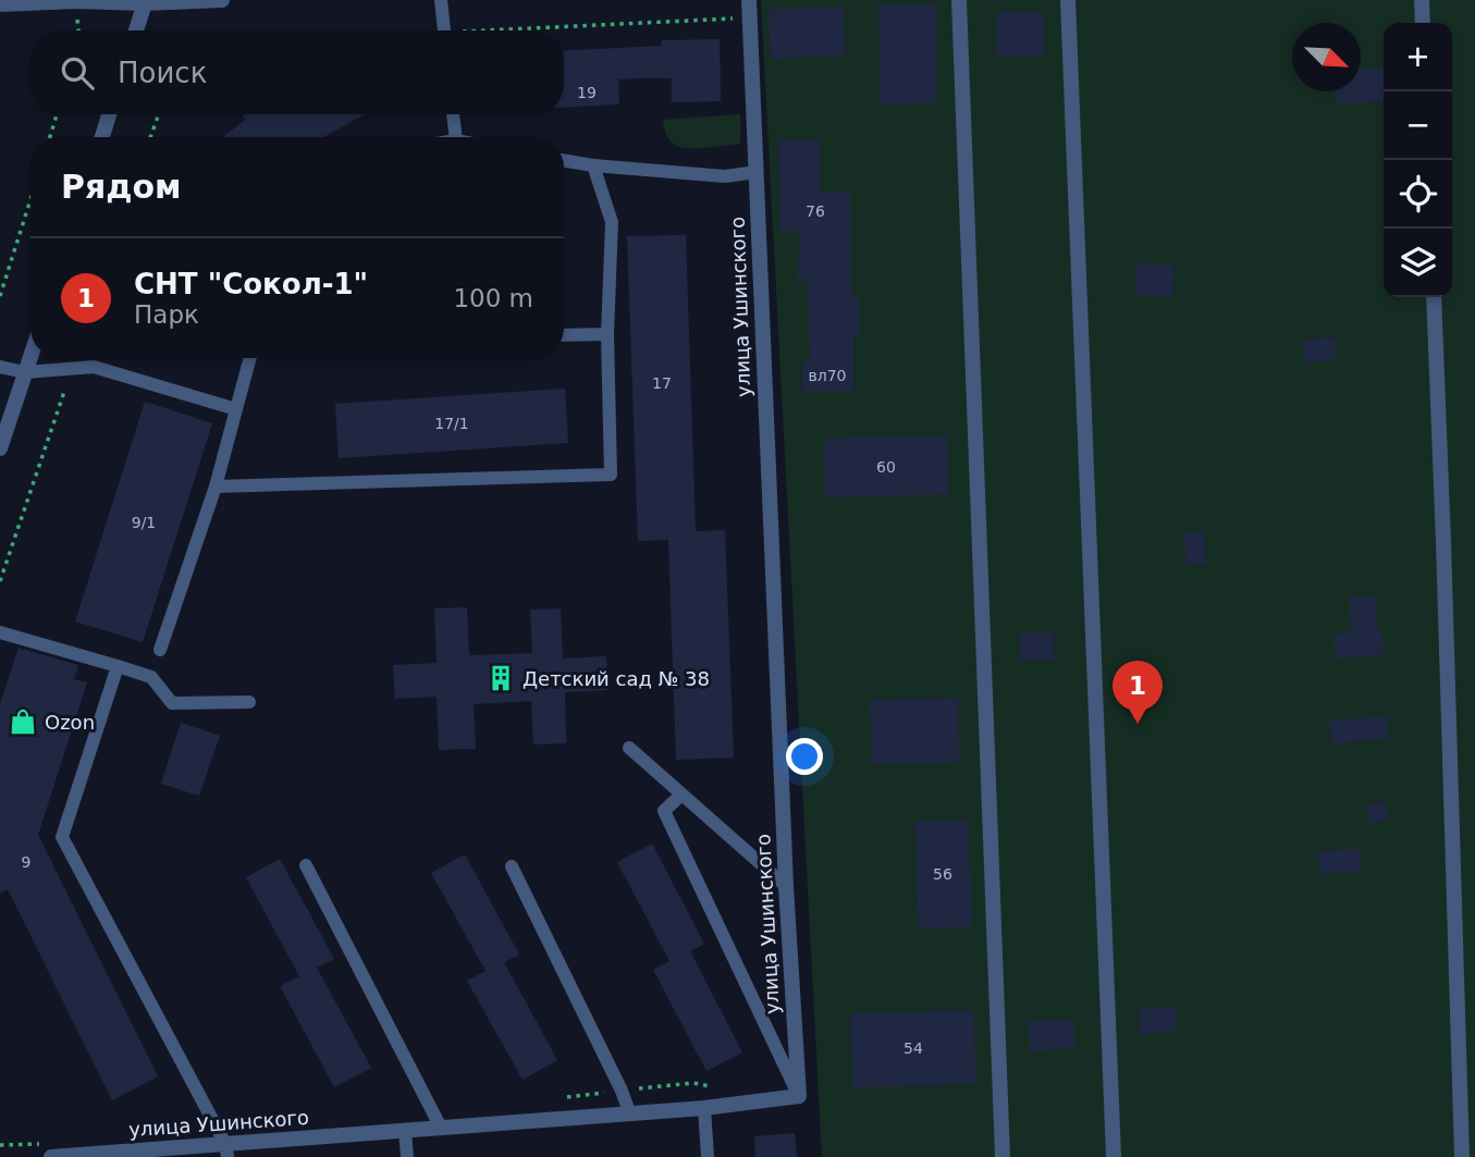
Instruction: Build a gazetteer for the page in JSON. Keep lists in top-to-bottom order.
{
  "streets": {
    "street": ["улица Ушинского"]
  },
  "places": {
    "building": ["Детский сад № 38"],
    "shop": ["Ozon"]
  },
  "house_numbers": [
    "19",
    "76",
    "вл70",
    "17",
    "17/1",
    "60",
    "9/1",
    "9",
    "56",
    "54"
  ],
  "north": "bottom right",
  "page": {
    "map_buttons": ["+", "−"],
    "search": "Поиск",
    "heading": "Рядом",
    "list": [
      {
        "mark": "1",
        "name": "СНТ \"Сокол-1\"",
        "note": "Парк",
        "value": "100 m"
      }
    ],
    "pins": "1"
  }
}
